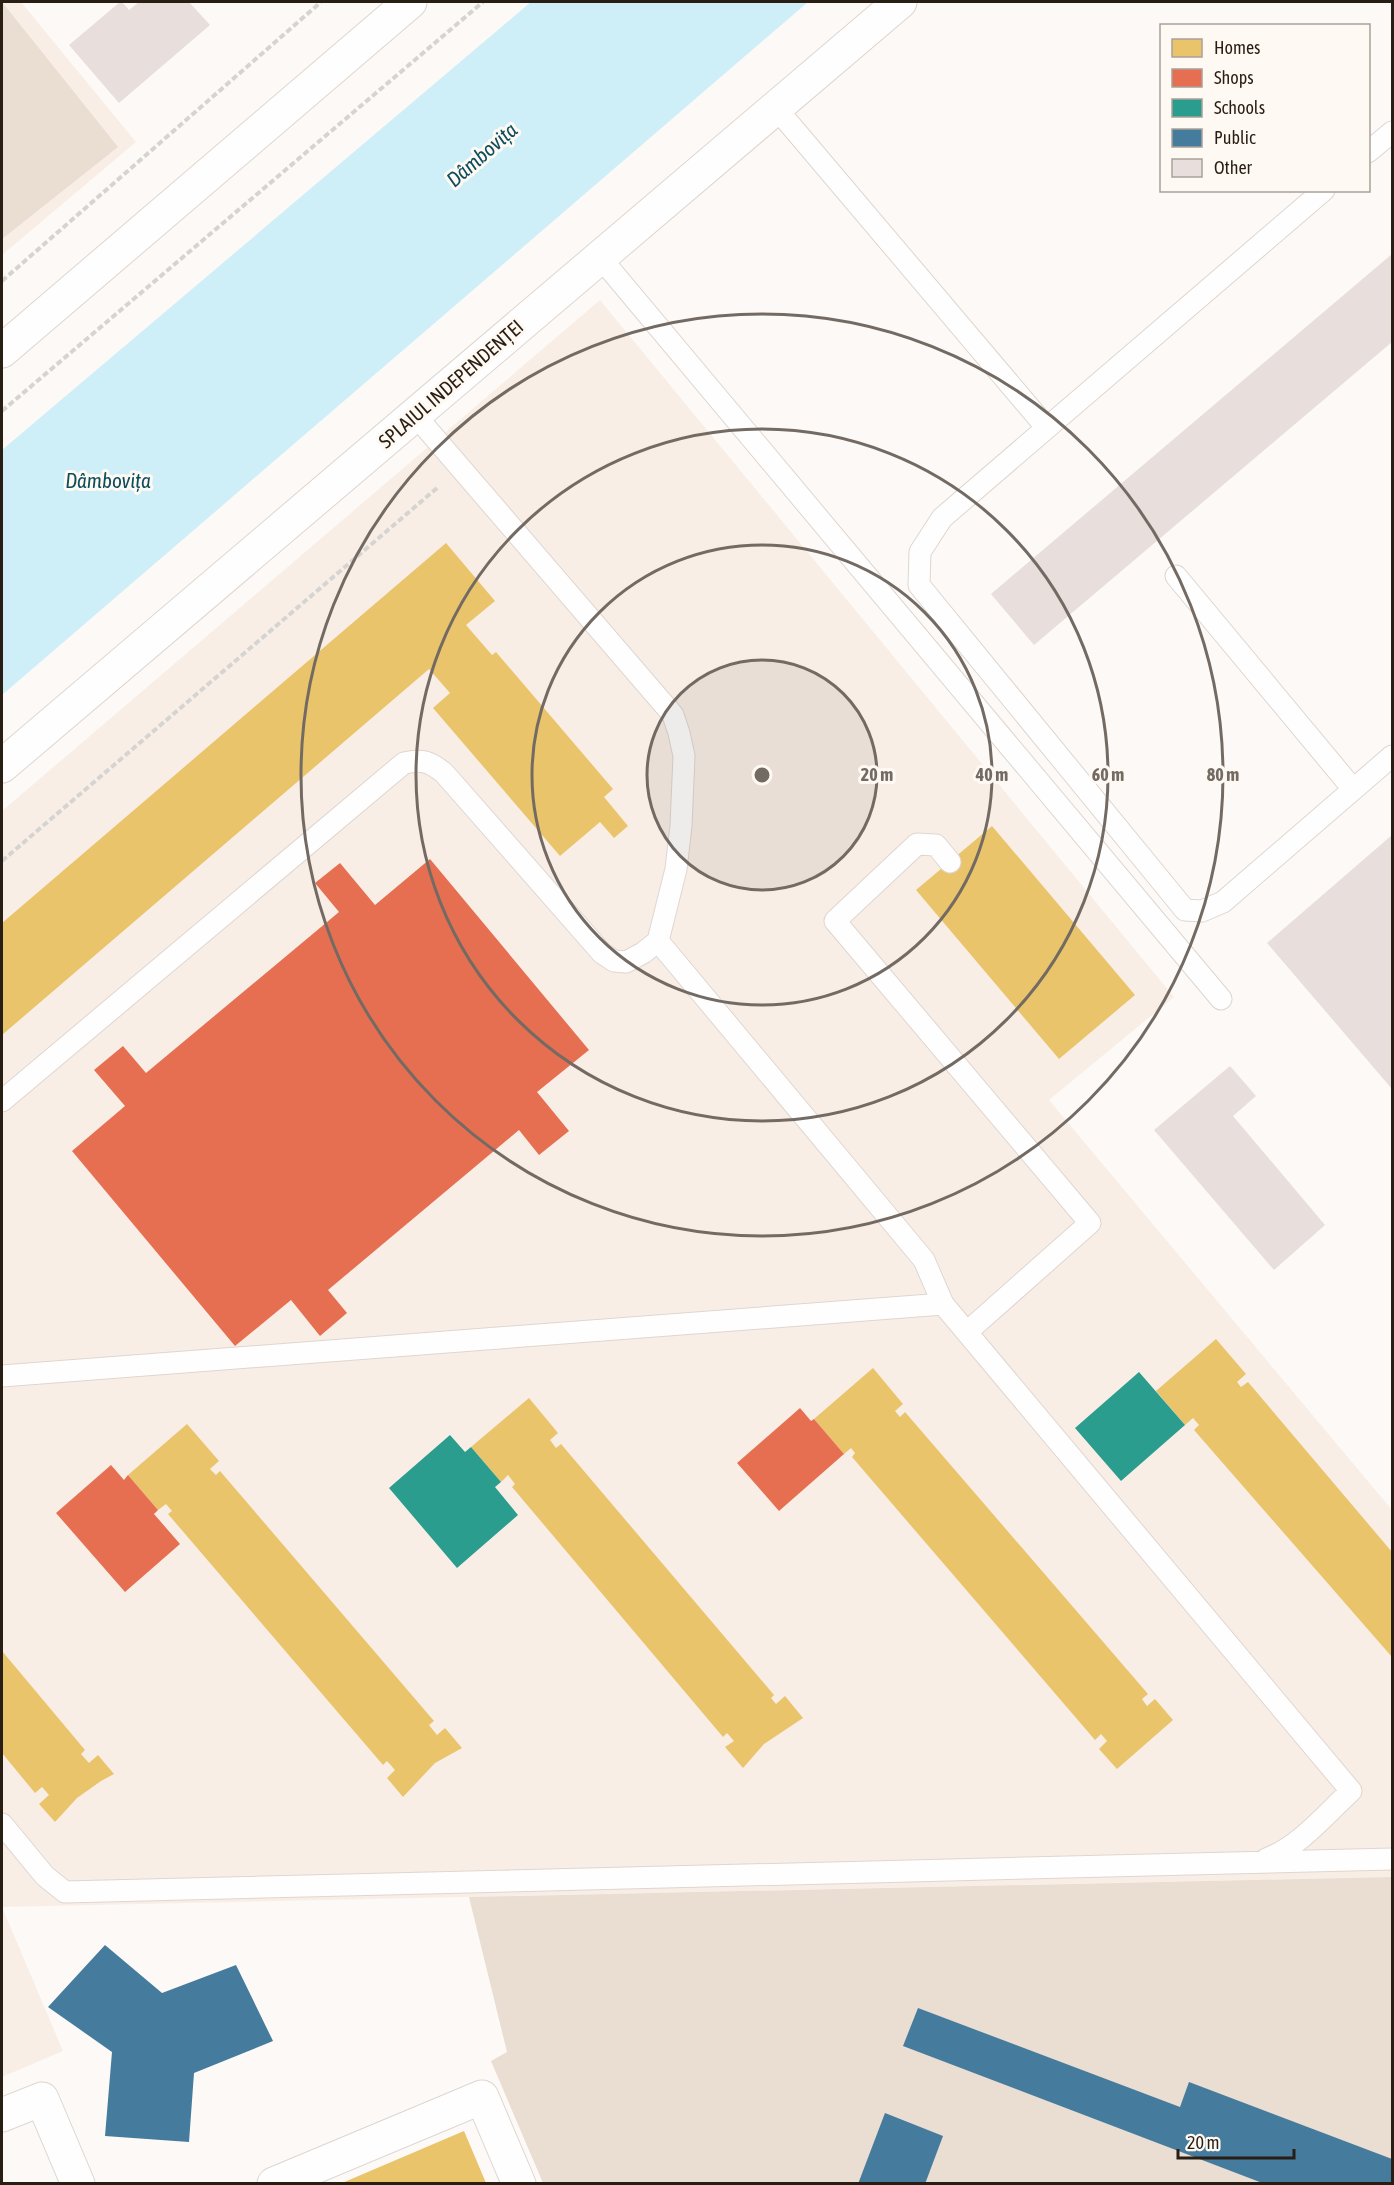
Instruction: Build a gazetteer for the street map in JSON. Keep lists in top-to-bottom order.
{
  "streets": {
    "main road": ["SPLAIUL INDEPENDENȚEI"]
  },
  "water": ["Dâmbovița"],
  "legend": [
    "Homes",
    "Shops",
    "Schools",
    "Public",
    "Other"
  ],
  "scale_bar": "20 m",
  "rings": [
    "20 m",
    "40 m",
    "60 m",
    "80 m"
  ]
}
